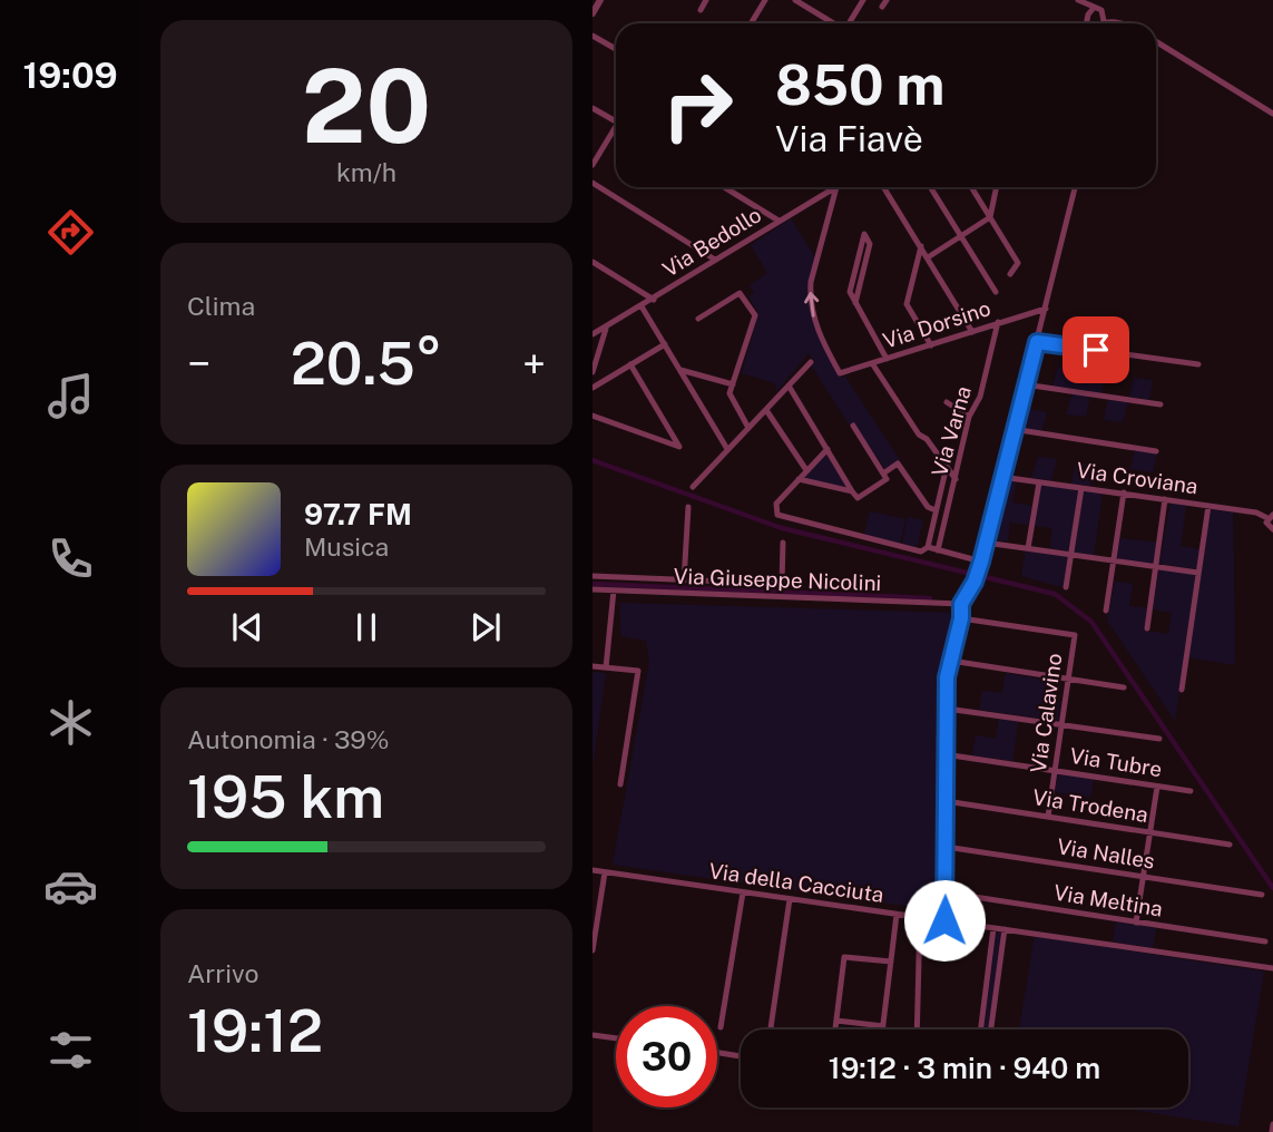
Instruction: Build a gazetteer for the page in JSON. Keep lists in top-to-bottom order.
{
  "streets": {
    "street": [
      "Via Bedollo",
      "Via Dorsino",
      "Via Varna",
      "Via Croviana",
      "Via Giuseppe Nicolini",
      "Via Calavino",
      "Via Tubre",
      "Via Trodena",
      "Via Nalles",
      "Via della Cacciuta",
      "Via Meltina"
    ]
  },
  "crossings": [
    ["Via Bedollo", "Via Dorsino"],
    ["Via Dorsino", "Via Varna"],
    ["Via Calavino", "Via Tubre"],
    ["Via Calavino", "Via Trodena"]
  ],
  "page": {
    "tabs": "19:09",
    "tile": [
      ["20", "km/h"],
      "Clima",
      ["Autonomia · 39%", "195 km"],
      ["Arrivo", "19:12"]
    ],
    "turn": ["850 m", "Via Fiavè"],
    "heat": ["−", "20.5°", "+"],
    "song": ["97.7 FM", "Musica"],
    "limit": "30",
    "trip": "19:12 · 3 min · 940 m"
  }
}
